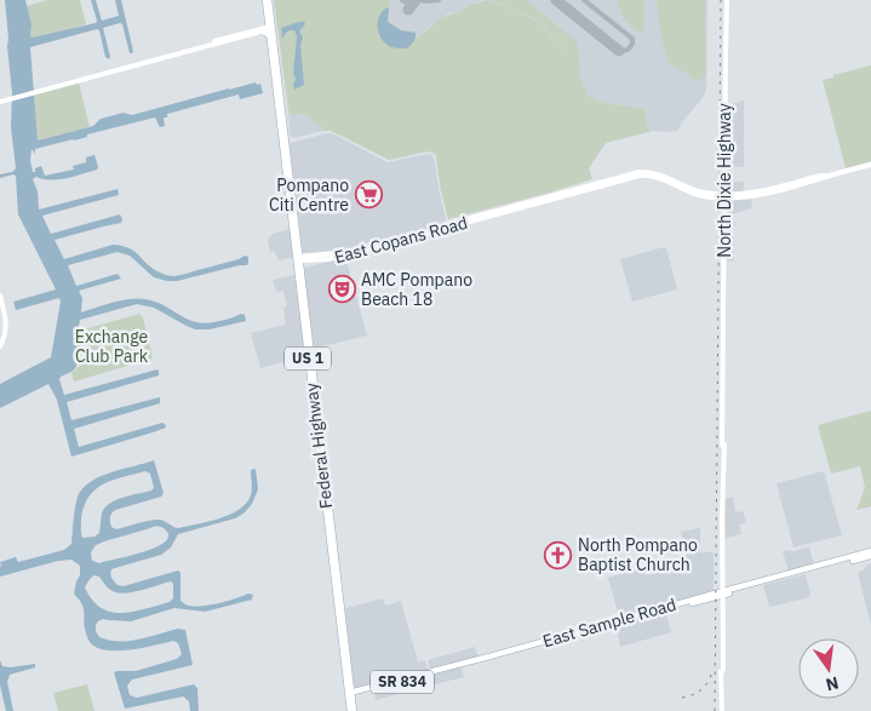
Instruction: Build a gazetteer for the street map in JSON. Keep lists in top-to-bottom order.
{
  "streets": {
    "main road": [
      "North Dixie Highway",
      "East Copans Road",
      "US 1",
      "Federal Highway",
      "East Sample Road",
      "SR 834"
    ]
  },
  "crossings": [
    ["North Dixie Highway", "East Copans Road"],
    ["North Dixie Highway", "East Sample Road"],
    ["East Copans Road", "Federal Highway"],
    ["Federal Highway", "East Sample Road"]
  ],
  "parks": ["Exchange Club Park"],
  "places": {
    "supermarket": ["Pompano Citi Centre"],
    "theatre": ["AMC Pompano Beach 18"],
    "church": ["North Pompano Baptist Church"]
  },
  "north": "bottom"
}
